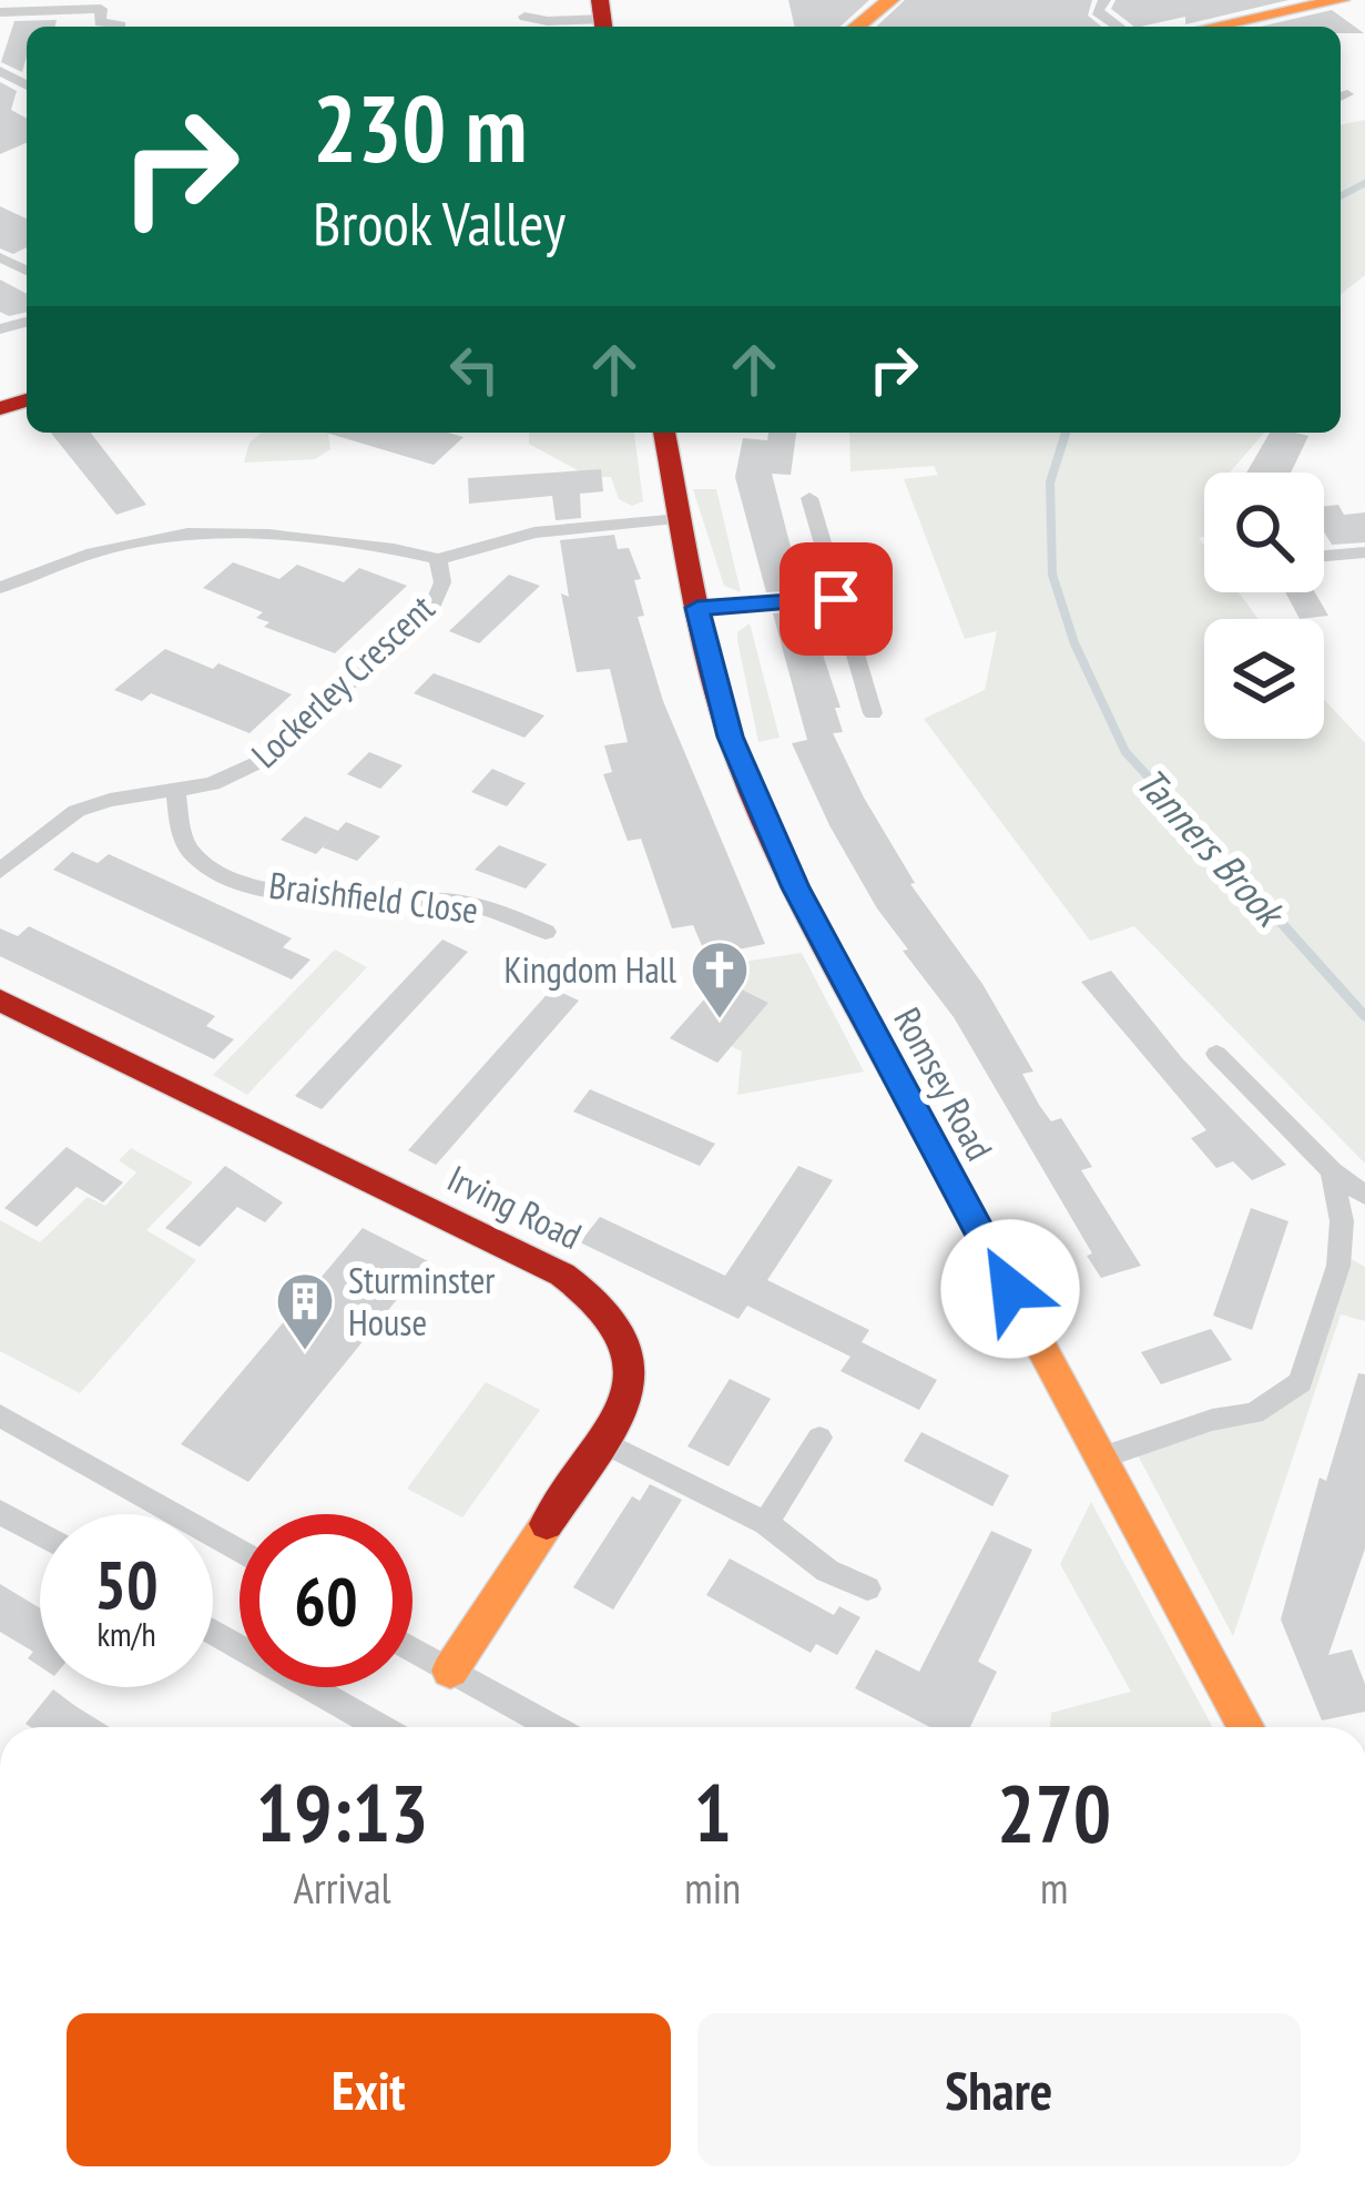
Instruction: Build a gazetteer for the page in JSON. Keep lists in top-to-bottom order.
{
  "streets": {
    "main road": ["Romsey Road", "Irving Road"],
    "street": ["Lockerley Crescent", "Braishfield Close"]
  },
  "crossings": [
    ["Lockerley Crescent", "Braishfield Close"],
    ["Lockerley Crescent", "Romsey Road"]
  ],
  "water": ["Tanners Brook"],
  "places": {
    "church": ["Kingdom Hall"],
    "building": ["Sturminster House"]
  },
  "page": {
    "turn": ["230 m", "Brook Valley"],
    "speed": "50 km/h",
    "limit": "60",
    "eta": [
      "19:13",
      "Arrival",
      "1",
      "min",
      "270",
      "m"
    ],
    "buttons": ["Exit", "Share"]
  }
}
